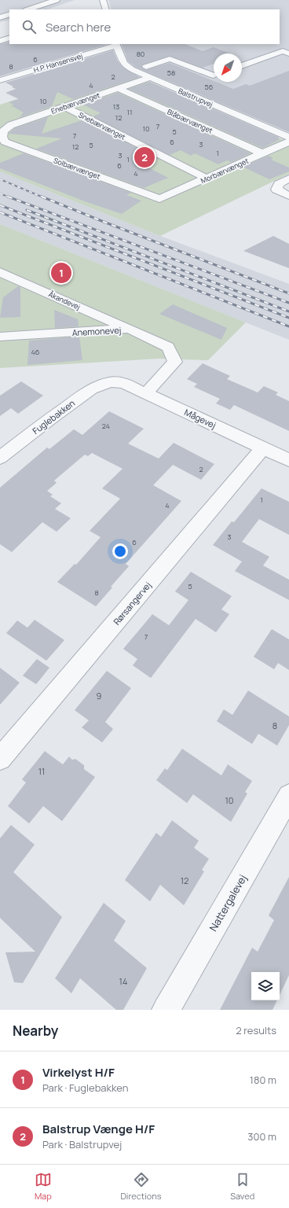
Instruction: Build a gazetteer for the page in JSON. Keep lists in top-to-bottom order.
{
  "streets": {
    "street": [
      "H.P. Hansensvej",
      "Balstrupvej",
      "Enebærvænget",
      "Blåbærvænget",
      "Snebærvænget",
      "Solbærvænget",
      "Morbærvænget",
      "Åkandevej",
      "Anemonevej",
      "Fuglebakken",
      "Mågevej",
      "Rørsangervej",
      "Nattergalevej"
    ]
  },
  "crossings": [
    ["H.P. Hansensvej", "Balstrupvej"],
    ["Balstrupvej", "Enebærvænget"],
    ["Enebærvænget", "Blåbærvænget"],
    ["Enebærvænget", "Snebærvænget"],
    ["Enebærvænget", "Solbærvænget"],
    ["Blåbærvænget", "Morbærvænget"],
    ["Snebærvænget", "Morbærvænget"],
    ["Solbærvænget", "Morbærvænget"],
    ["Åkandevej", "Anemonevej"],
    ["Anemonevej", "Mågevej"],
    ["Fuglebakken", "Mågevej"],
    ["Mågevej", "Rørsangervej"]
  ],
  "house_numbers": [
    "80",
    "6",
    "8",
    "58",
    "2",
    "4",
    "56",
    "10",
    "13",
    "11",
    "12",
    "7",
    "10",
    "5",
    "7",
    "6",
    "3",
    "5",
    "12",
    "1",
    "3",
    "1",
    "6",
    "4",
    "46",
    "24",
    "2",
    "1",
    "4",
    "3",
    "6",
    "5",
    "8",
    "7",
    "9",
    "8",
    "11",
    "10",
    "12",
    "14"
  ],
  "north": "bottom left",
  "page": {
    "search": "Search here",
    "pins": ["2", "1"],
    "heading": ["Nearby", "2 results"],
    "list": [
      {
        "mark": "1",
        "name": "Virkelyst H/F",
        "note": "Park · Fuglebakken",
        "value": "180 m"
      },
      {
        "mark": "2",
        "name": "Balstrup Vænge H/F",
        "note": "Park · Balstrupvej",
        "value": "300 m"
      }
    ],
    "nav": ["Map", "Directions", "Saved"]
  }
}
